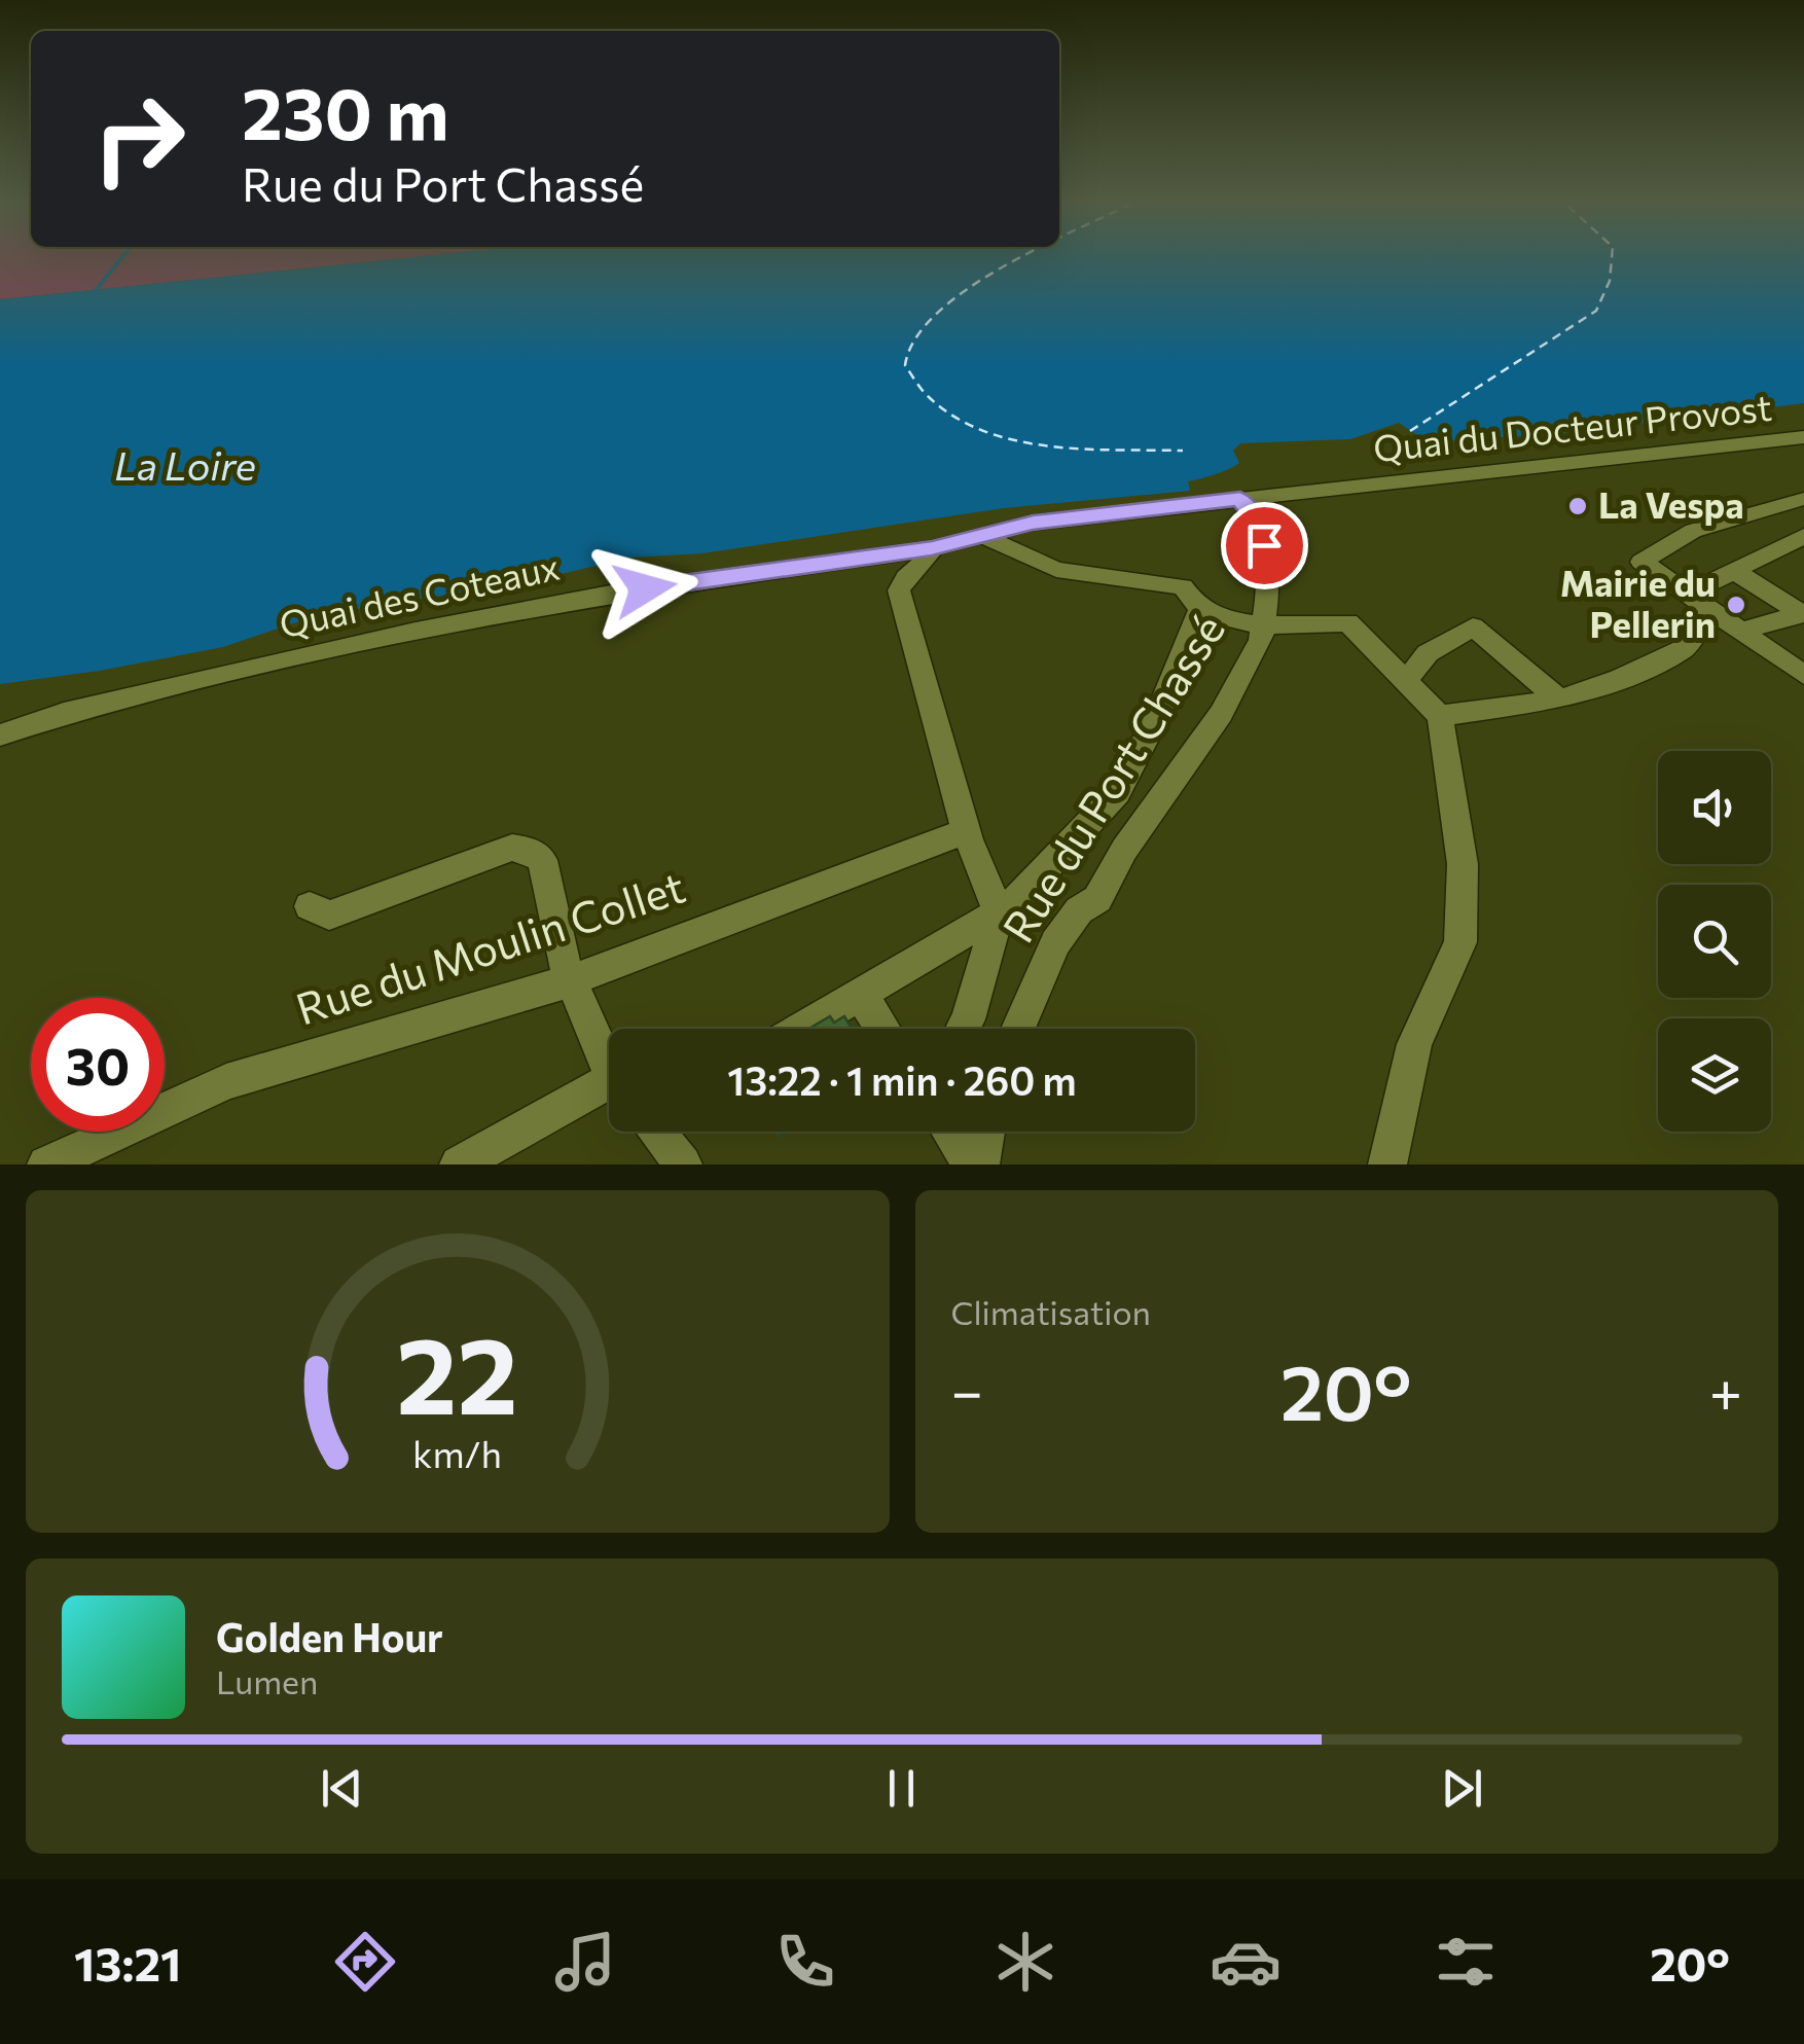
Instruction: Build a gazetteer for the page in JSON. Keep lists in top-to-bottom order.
{
  "streets": {
    "street": [
      "Quai du Docteur Provost",
      "Quai des Coteaux",
      "Rue du Port Chassé",
      "Rue du Moulin Collet"
    ]
  },
  "crossings": [
    ["Quai du Docteur Provost", "Quai des Coteaux"],
    ["Quai des Coteaux", "Rue du Port Chassé"]
  ],
  "water": ["La Loire"],
  "places": ["La Vespa", "Mairie du Pellerin"],
  "page": {
    "turn": ["230 m", "Rue du Port Chassé"],
    "limit": "30",
    "trip": "13:22 · 1 min · 260 m",
    "tile": "Climatisation",
    "heat": ["−", "20°", "+"],
    "song": ["Golden Hour", "Lumen"],
    "tabs": ["13:21", "20°"],
    "gauge": ["22", "km/h"]
  }
}
